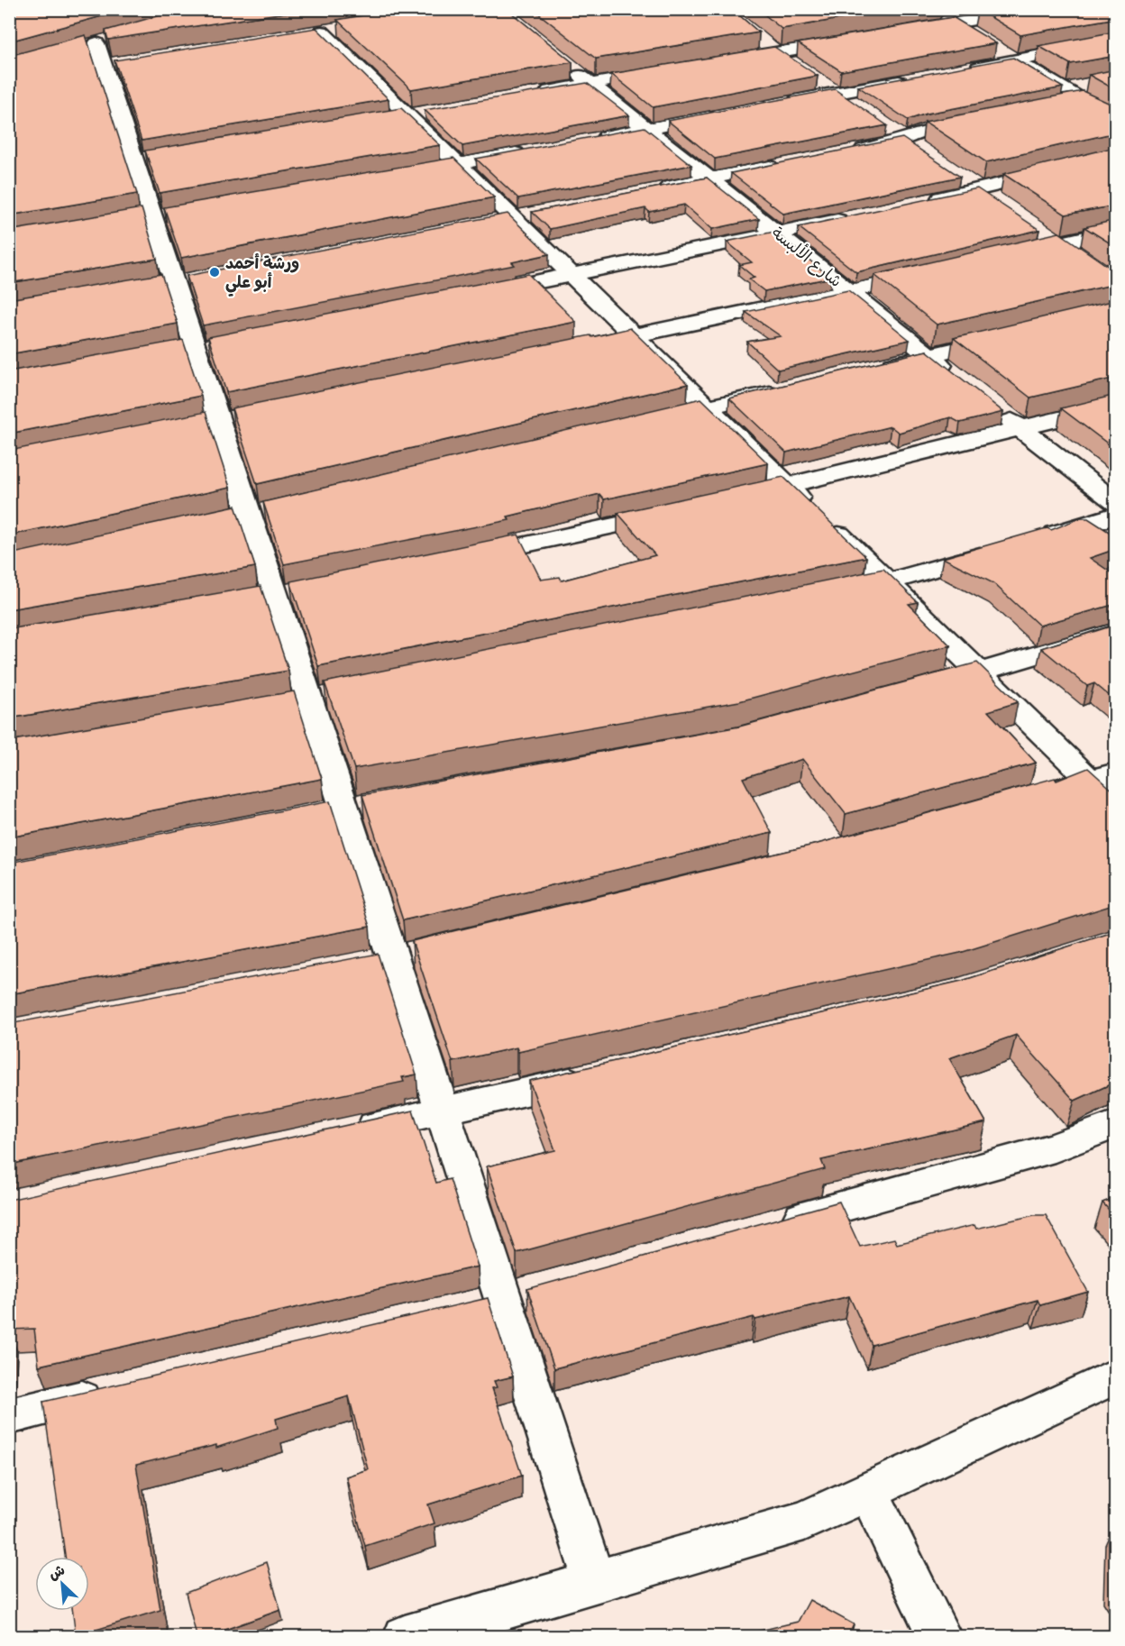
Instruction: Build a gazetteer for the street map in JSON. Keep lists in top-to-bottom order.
{
  "streets": {
    "street": ["شارع الألبسة"]
  },
  "places": ["ورشة أحمد أبو علي"],
  "north": "top left"
}
